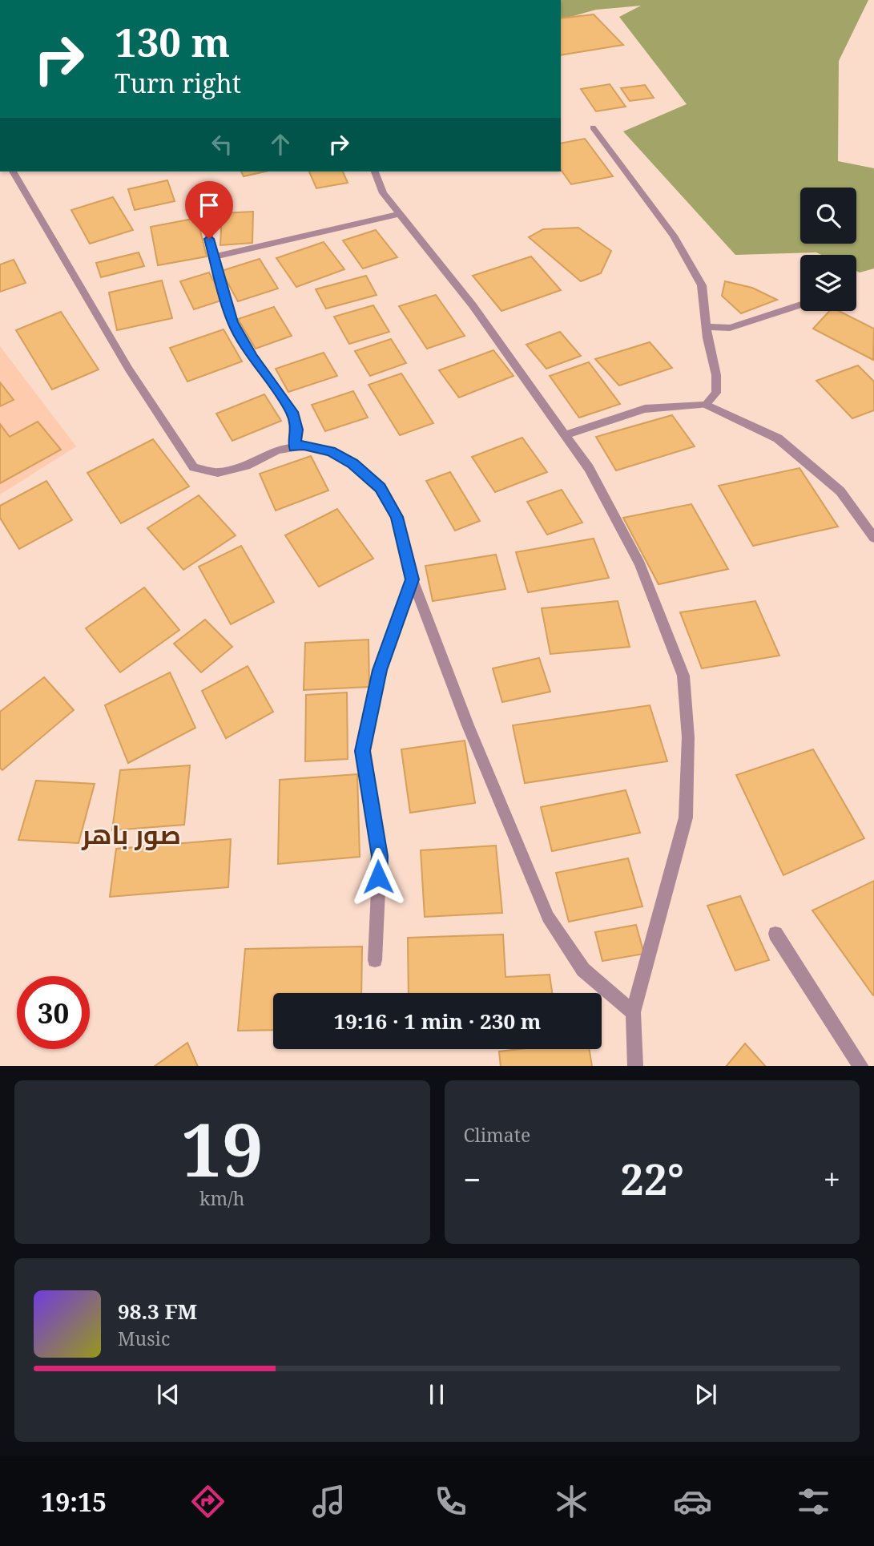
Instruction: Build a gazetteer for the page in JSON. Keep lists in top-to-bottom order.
{
  "districts": ["صور باهر"],
  "page": {
    "turn": ["130 m", "Turn right"],
    "limit": "30",
    "trip": "19:16 · 1 min · 230 m",
    "tile": [
      ["19", "km/h"],
      "Climate"
    ],
    "heat": ["−", "22°", "+"],
    "song": ["98.3 FM", "Music"],
    "tabs": "19:15"
  }
}
